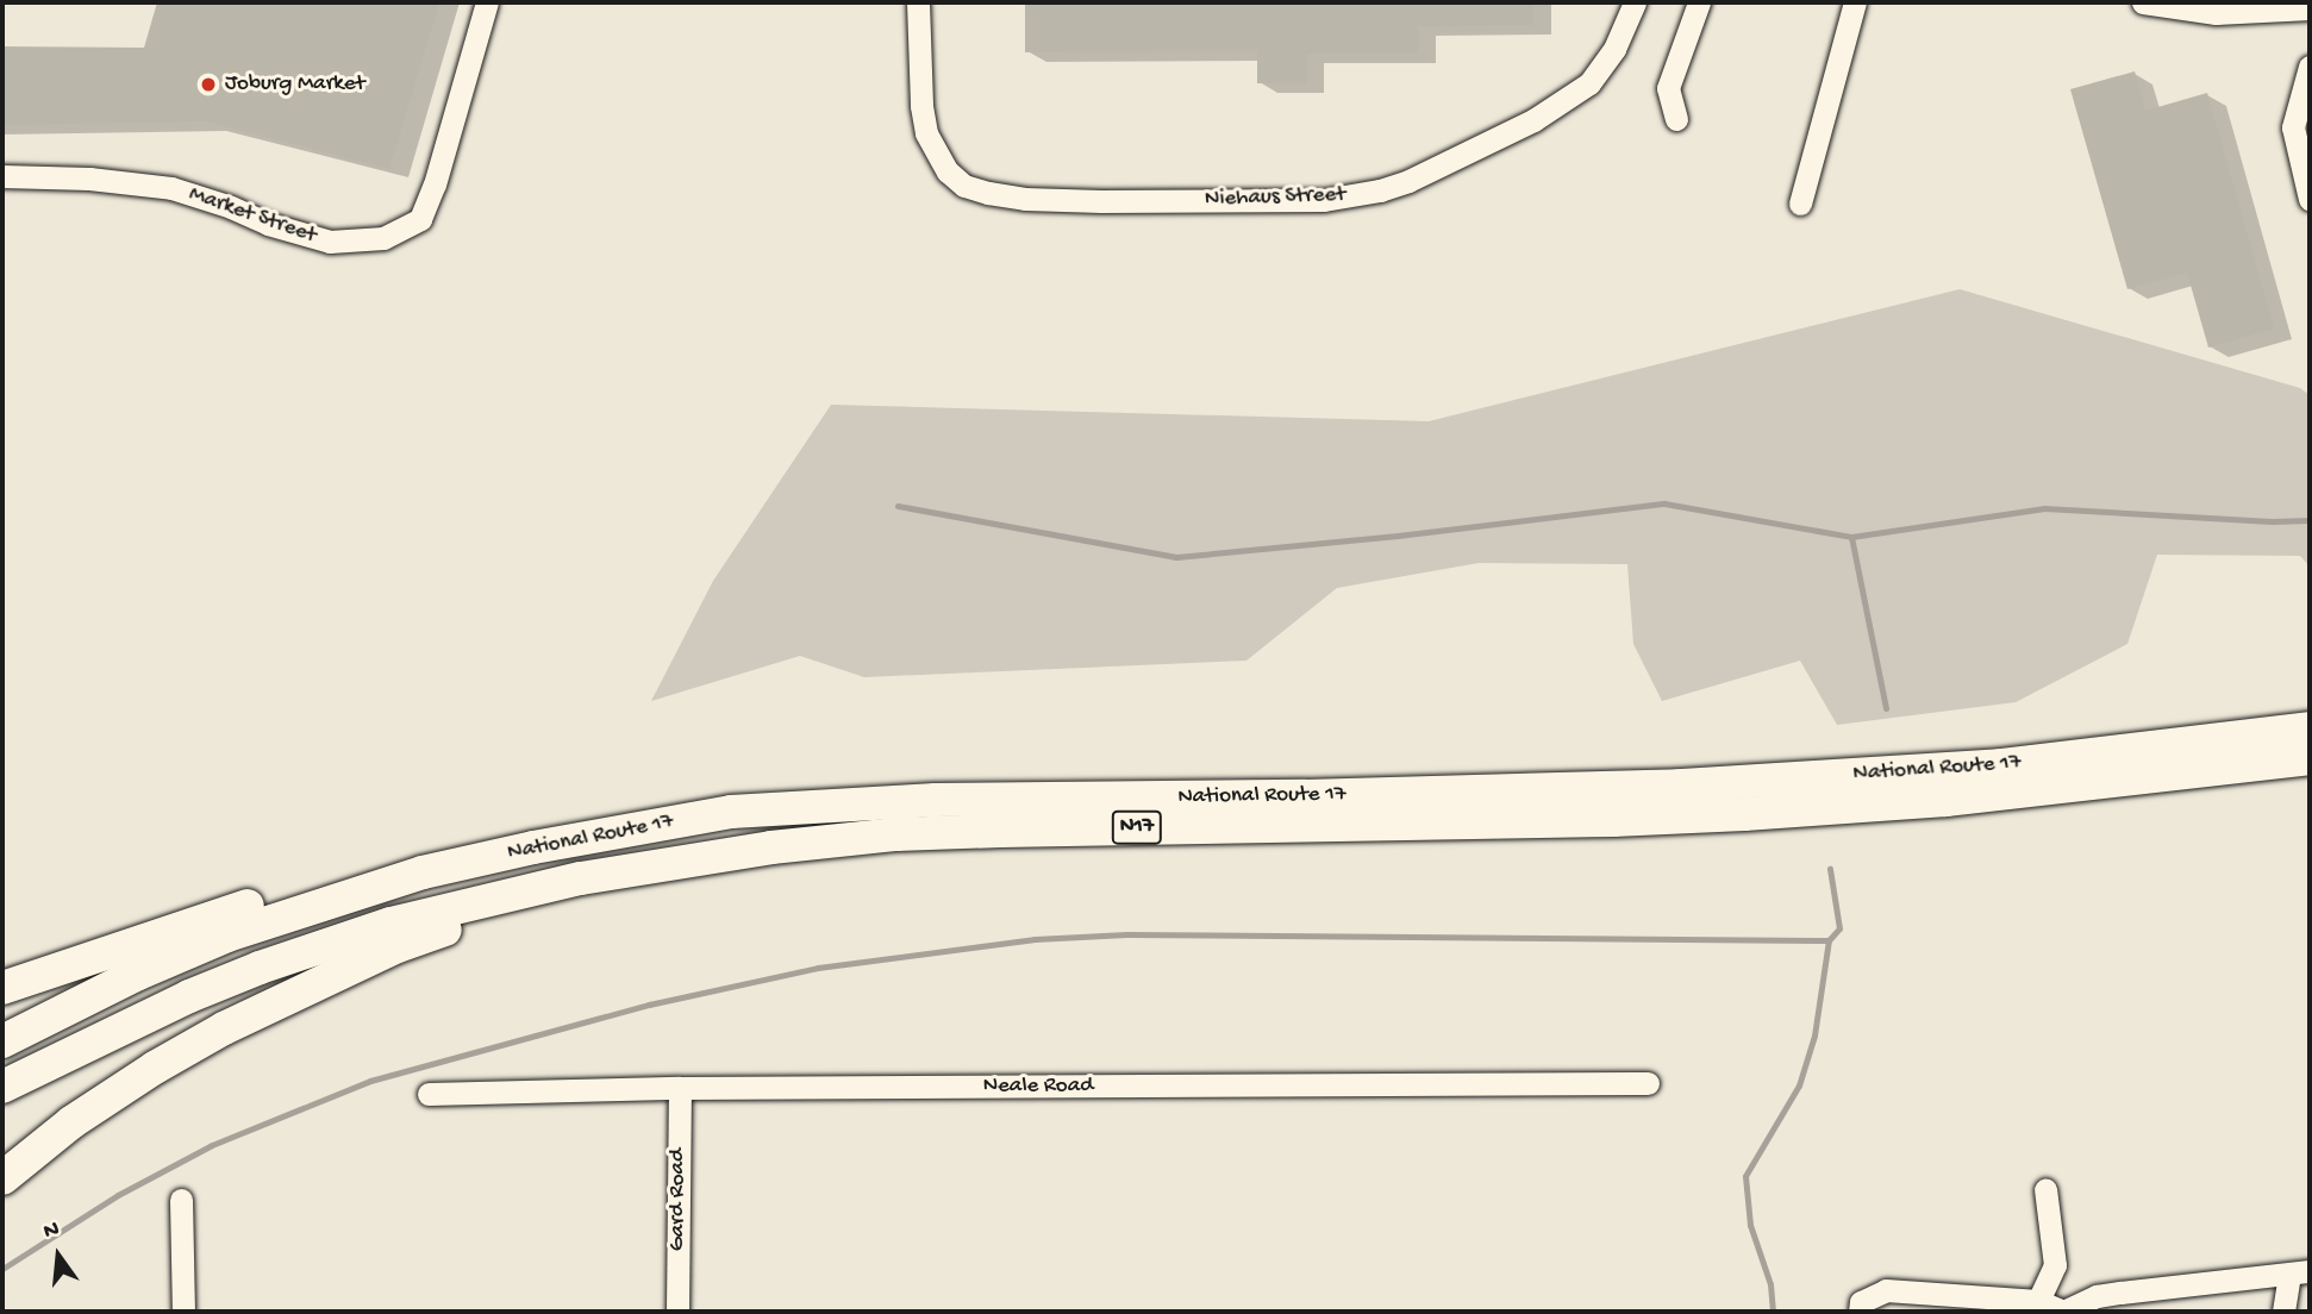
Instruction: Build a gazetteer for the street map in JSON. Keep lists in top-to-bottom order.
{
  "streets": {
    "highway": ["National Route 17", "N17"],
    "street": [
      "Niehaus Street",
      "Market Street",
      "Neale Road",
      "Gard Road"
    ]
  },
  "crossings": [
    ["Neale Road", "Gard Road"]
  ],
  "places": ["Joburg Market"],
  "north": "top"
}
